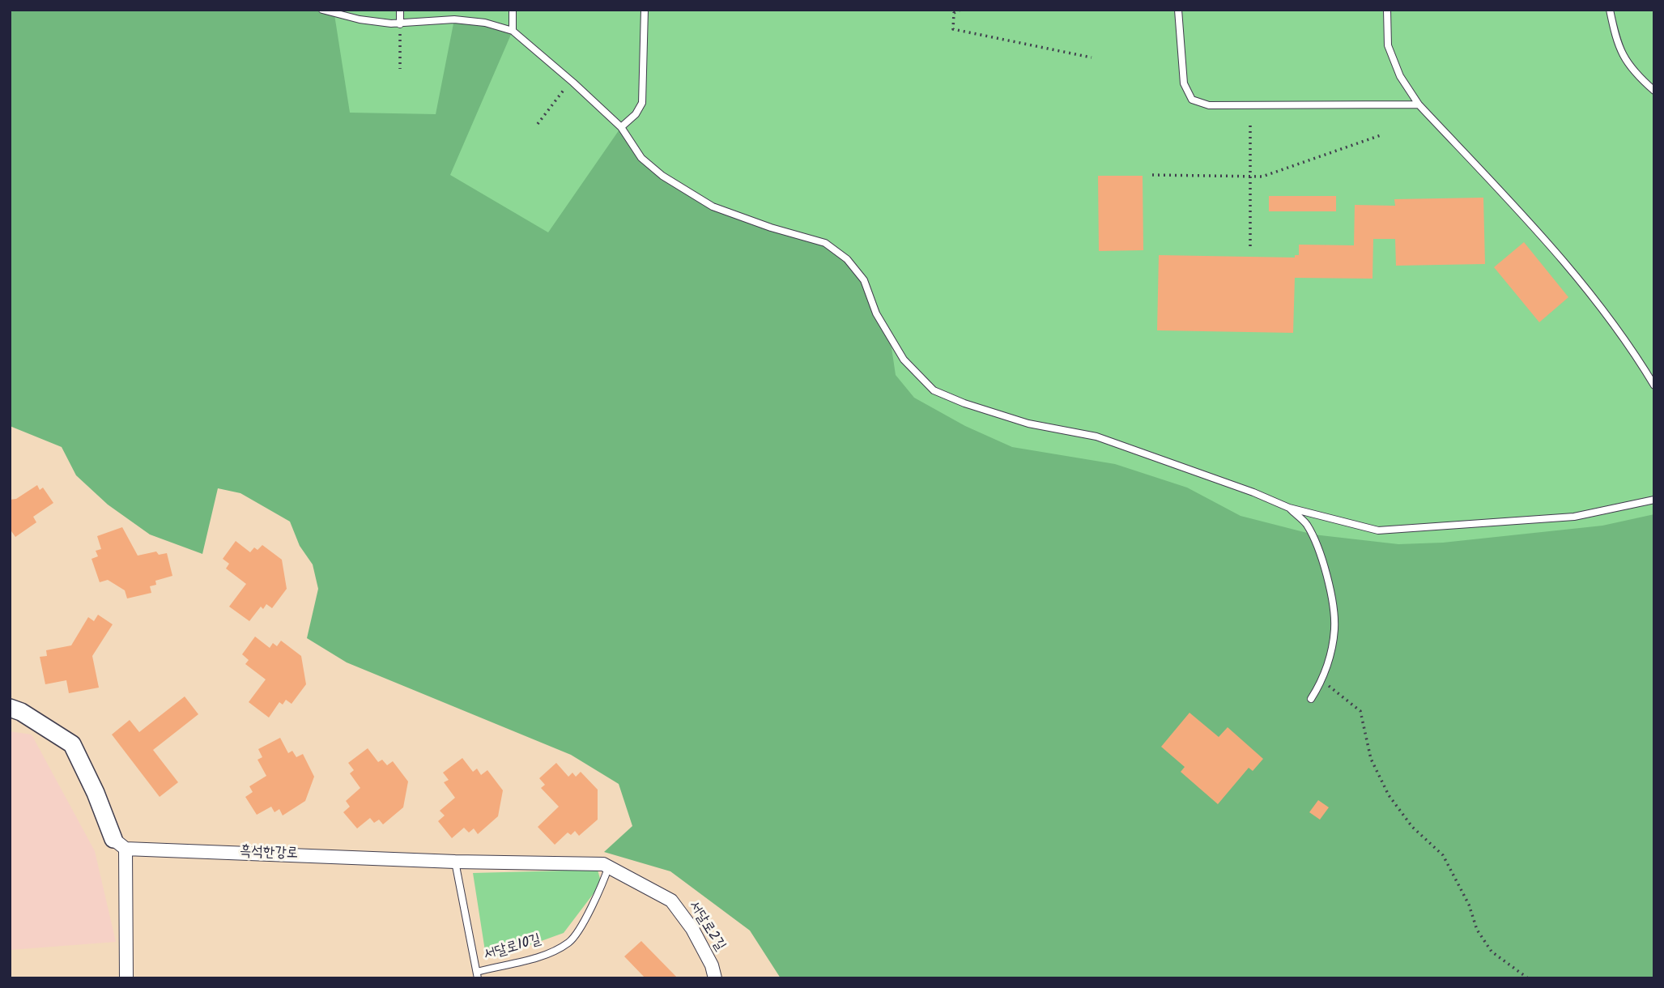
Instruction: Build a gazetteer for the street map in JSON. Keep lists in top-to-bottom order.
{
  "streets": {
    "street": ["흑석한강로", "서달로2길"],
    "lane": ["서달로10길"]
  },
  "crossings": [
    ["흑석한강로", "서달로2길"],
    ["흑석한강로", "서달로10길"],
    ["서달로2길", "서달로10길"]
  ]
}
